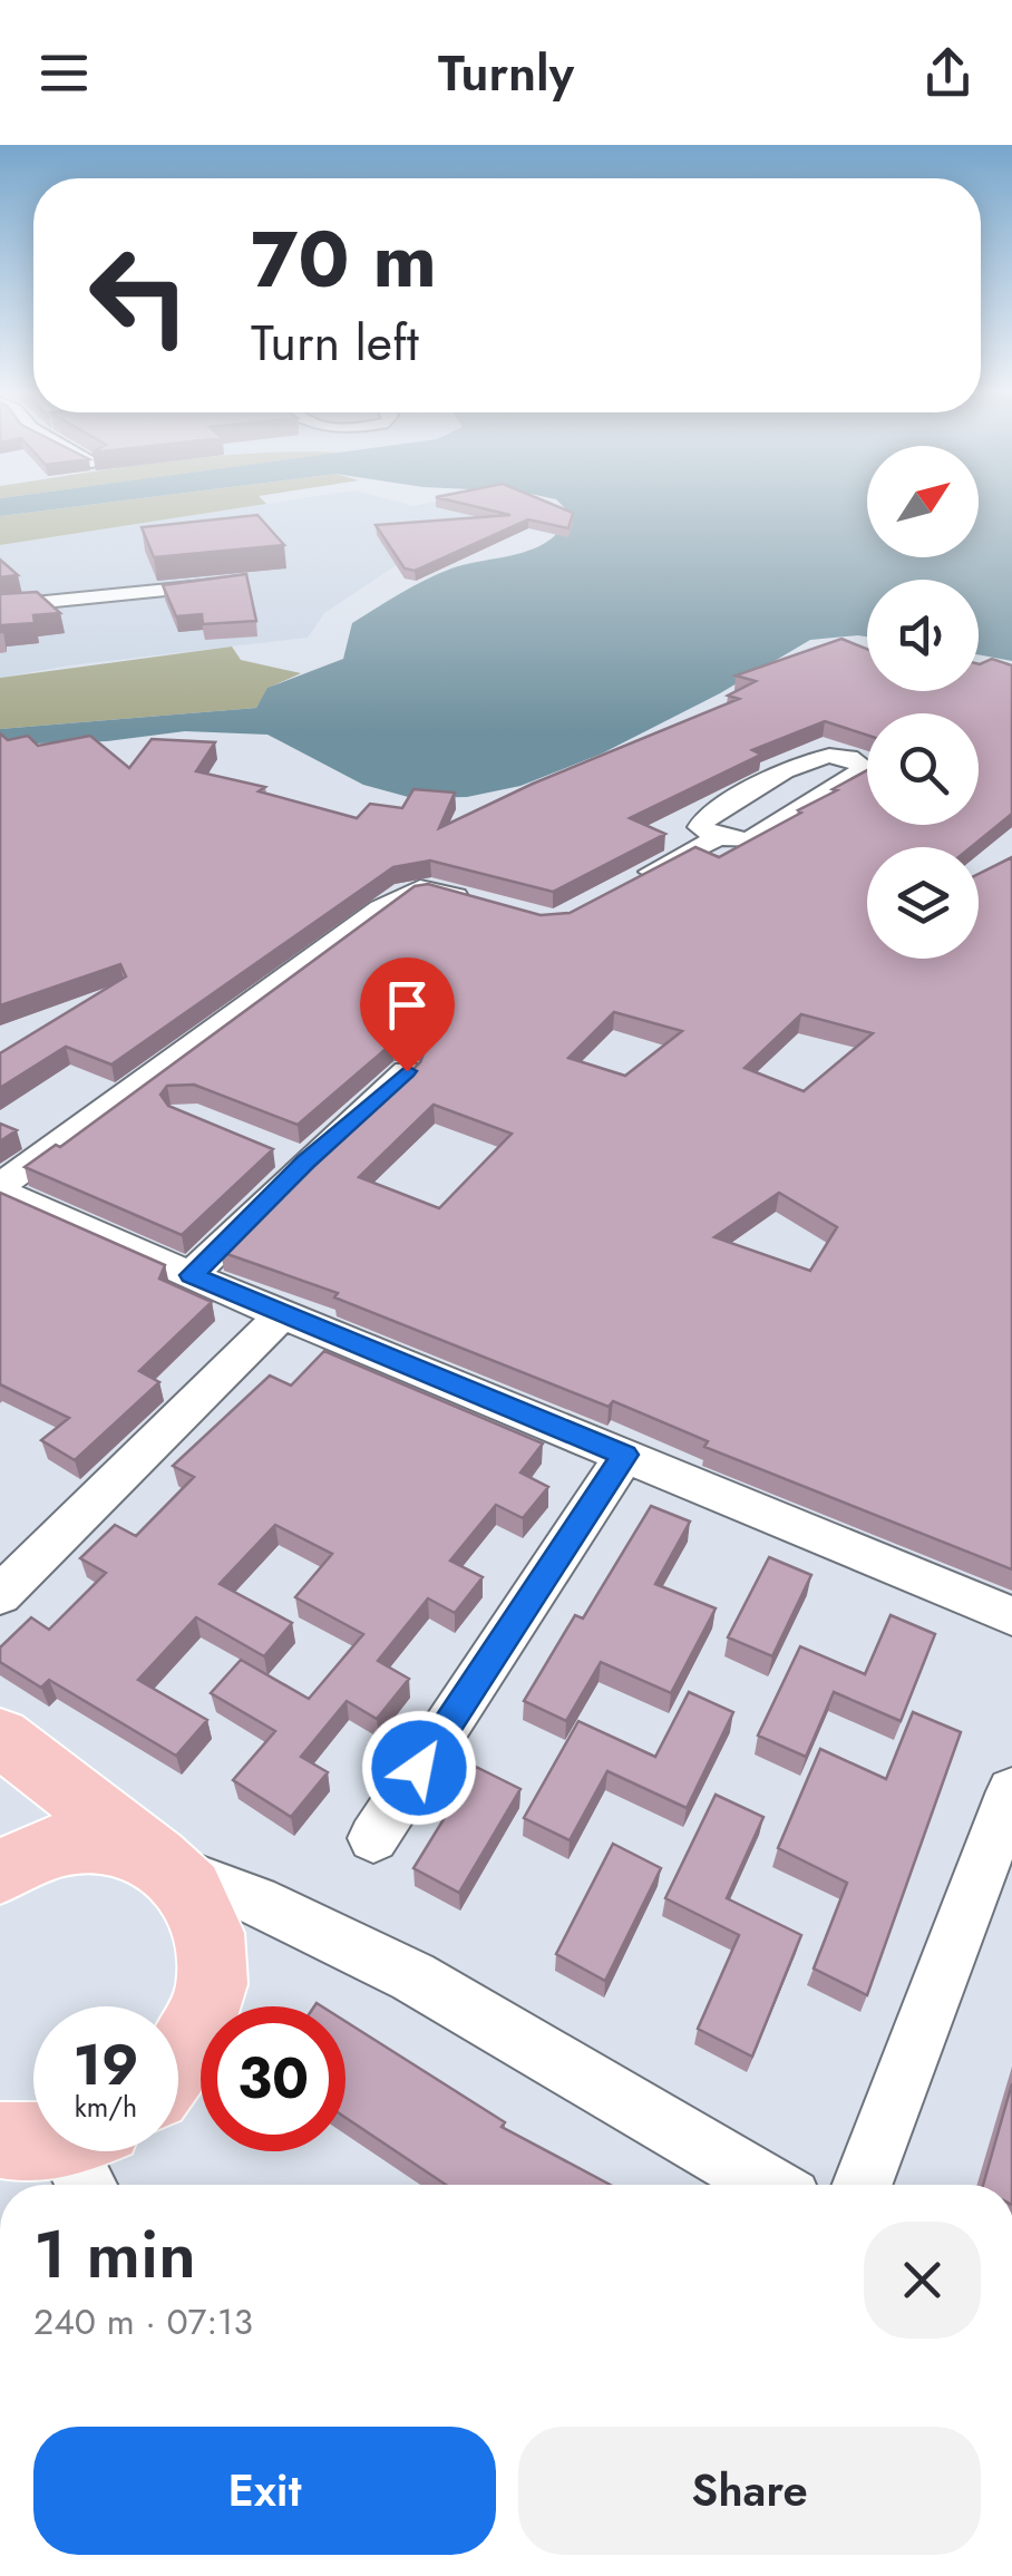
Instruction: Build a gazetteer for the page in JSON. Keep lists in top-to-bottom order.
{
  "north": "top right",
  "page": {
    "header": "Turnly",
    "turn": ["70 m", "Turn left"],
    "speed": "19 km/h",
    "limit": "30",
    "heading": ["1 min", "240 m · 07:13"],
    "buttons": ["Exit", "Share"]
  }
}
